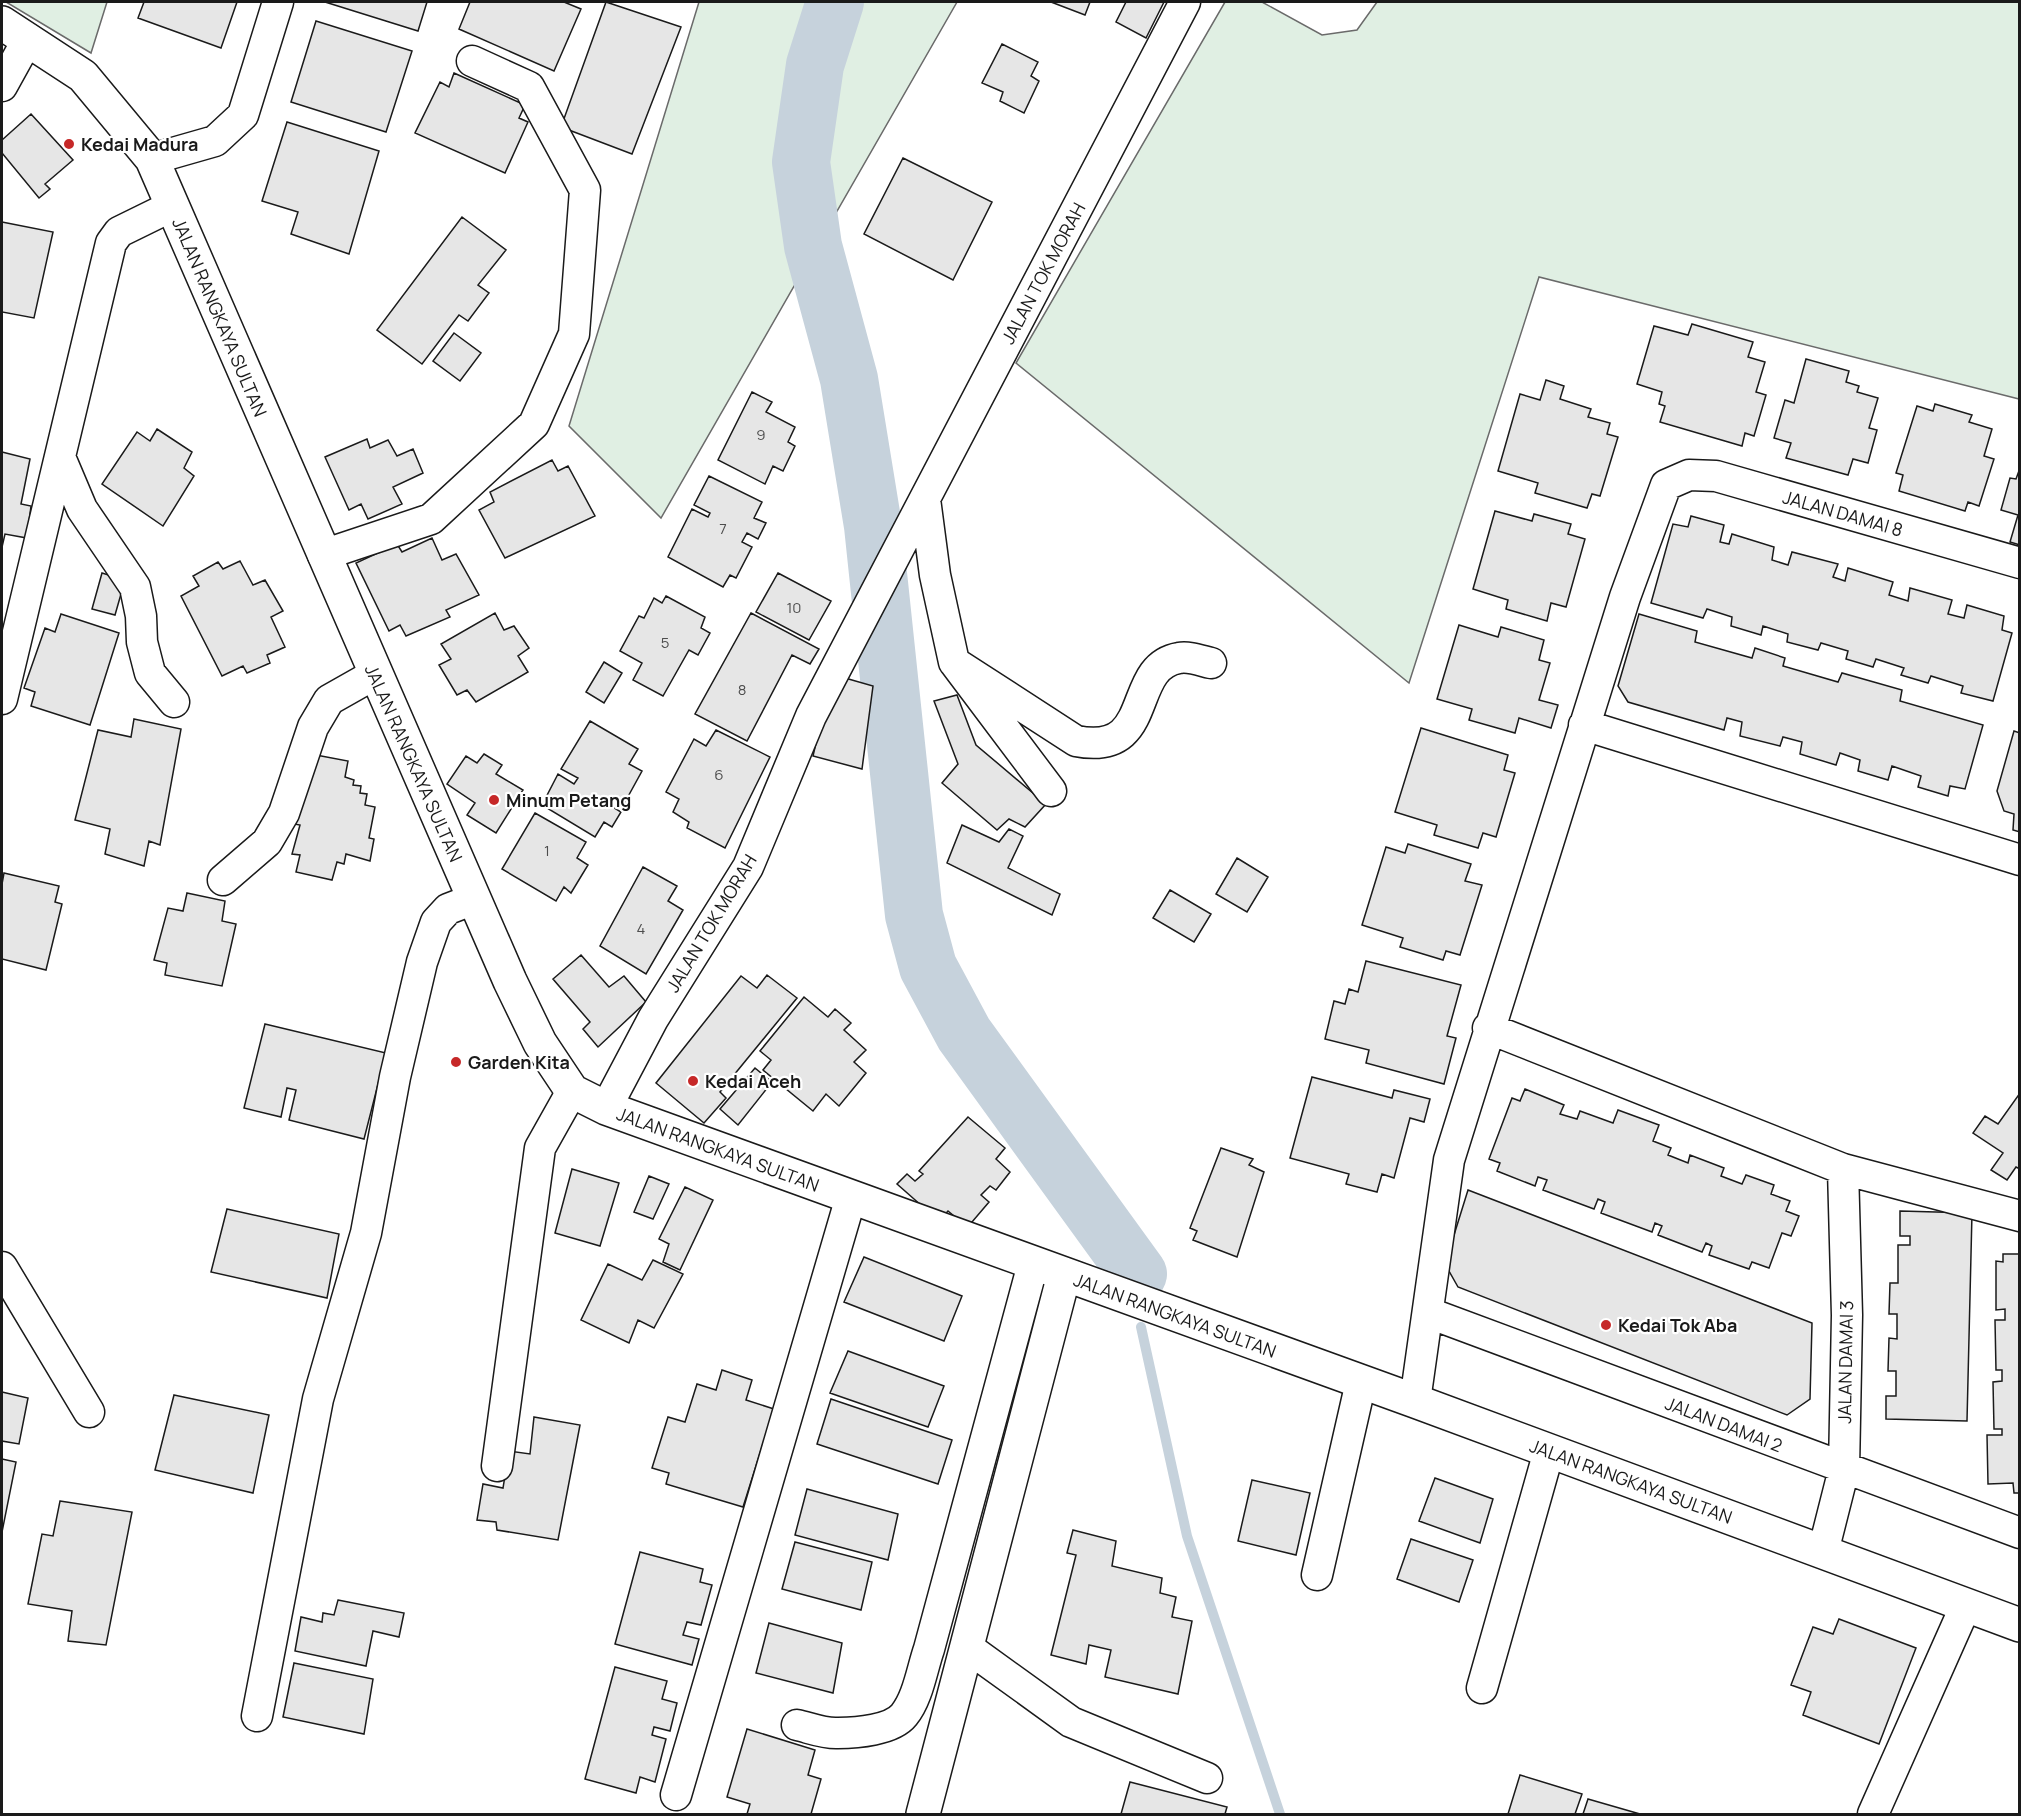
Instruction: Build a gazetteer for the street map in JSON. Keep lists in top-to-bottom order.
{
  "streets": {
    "street": [
      "JALAN TOK MORAH",
      "JALAN RANGKAYA SULTAN",
      "JALAN DAMAI 8",
      "JALAN DAMAI 3",
      "JALAN DAMAI 2"
    ]
  },
  "crossings": [
    ["JALAN TOK MORAH", "JALAN RANGKAYA SULTAN"],
    ["JALAN RANGKAYA SULTAN", "JALAN DAMAI 3"],
    ["JALAN DAMAI 3", "JALAN DAMAI 2"]
  ],
  "places": [
    "Kedai Madura",
    "Minum Petang",
    "Garden Kita",
    "Kedai Aceh",
    "Kedai Tok Aba"
  ],
  "house_numbers": [
    "9",
    "7",
    "10",
    "5",
    "8",
    "6",
    "1",
    "4"
  ]
}
